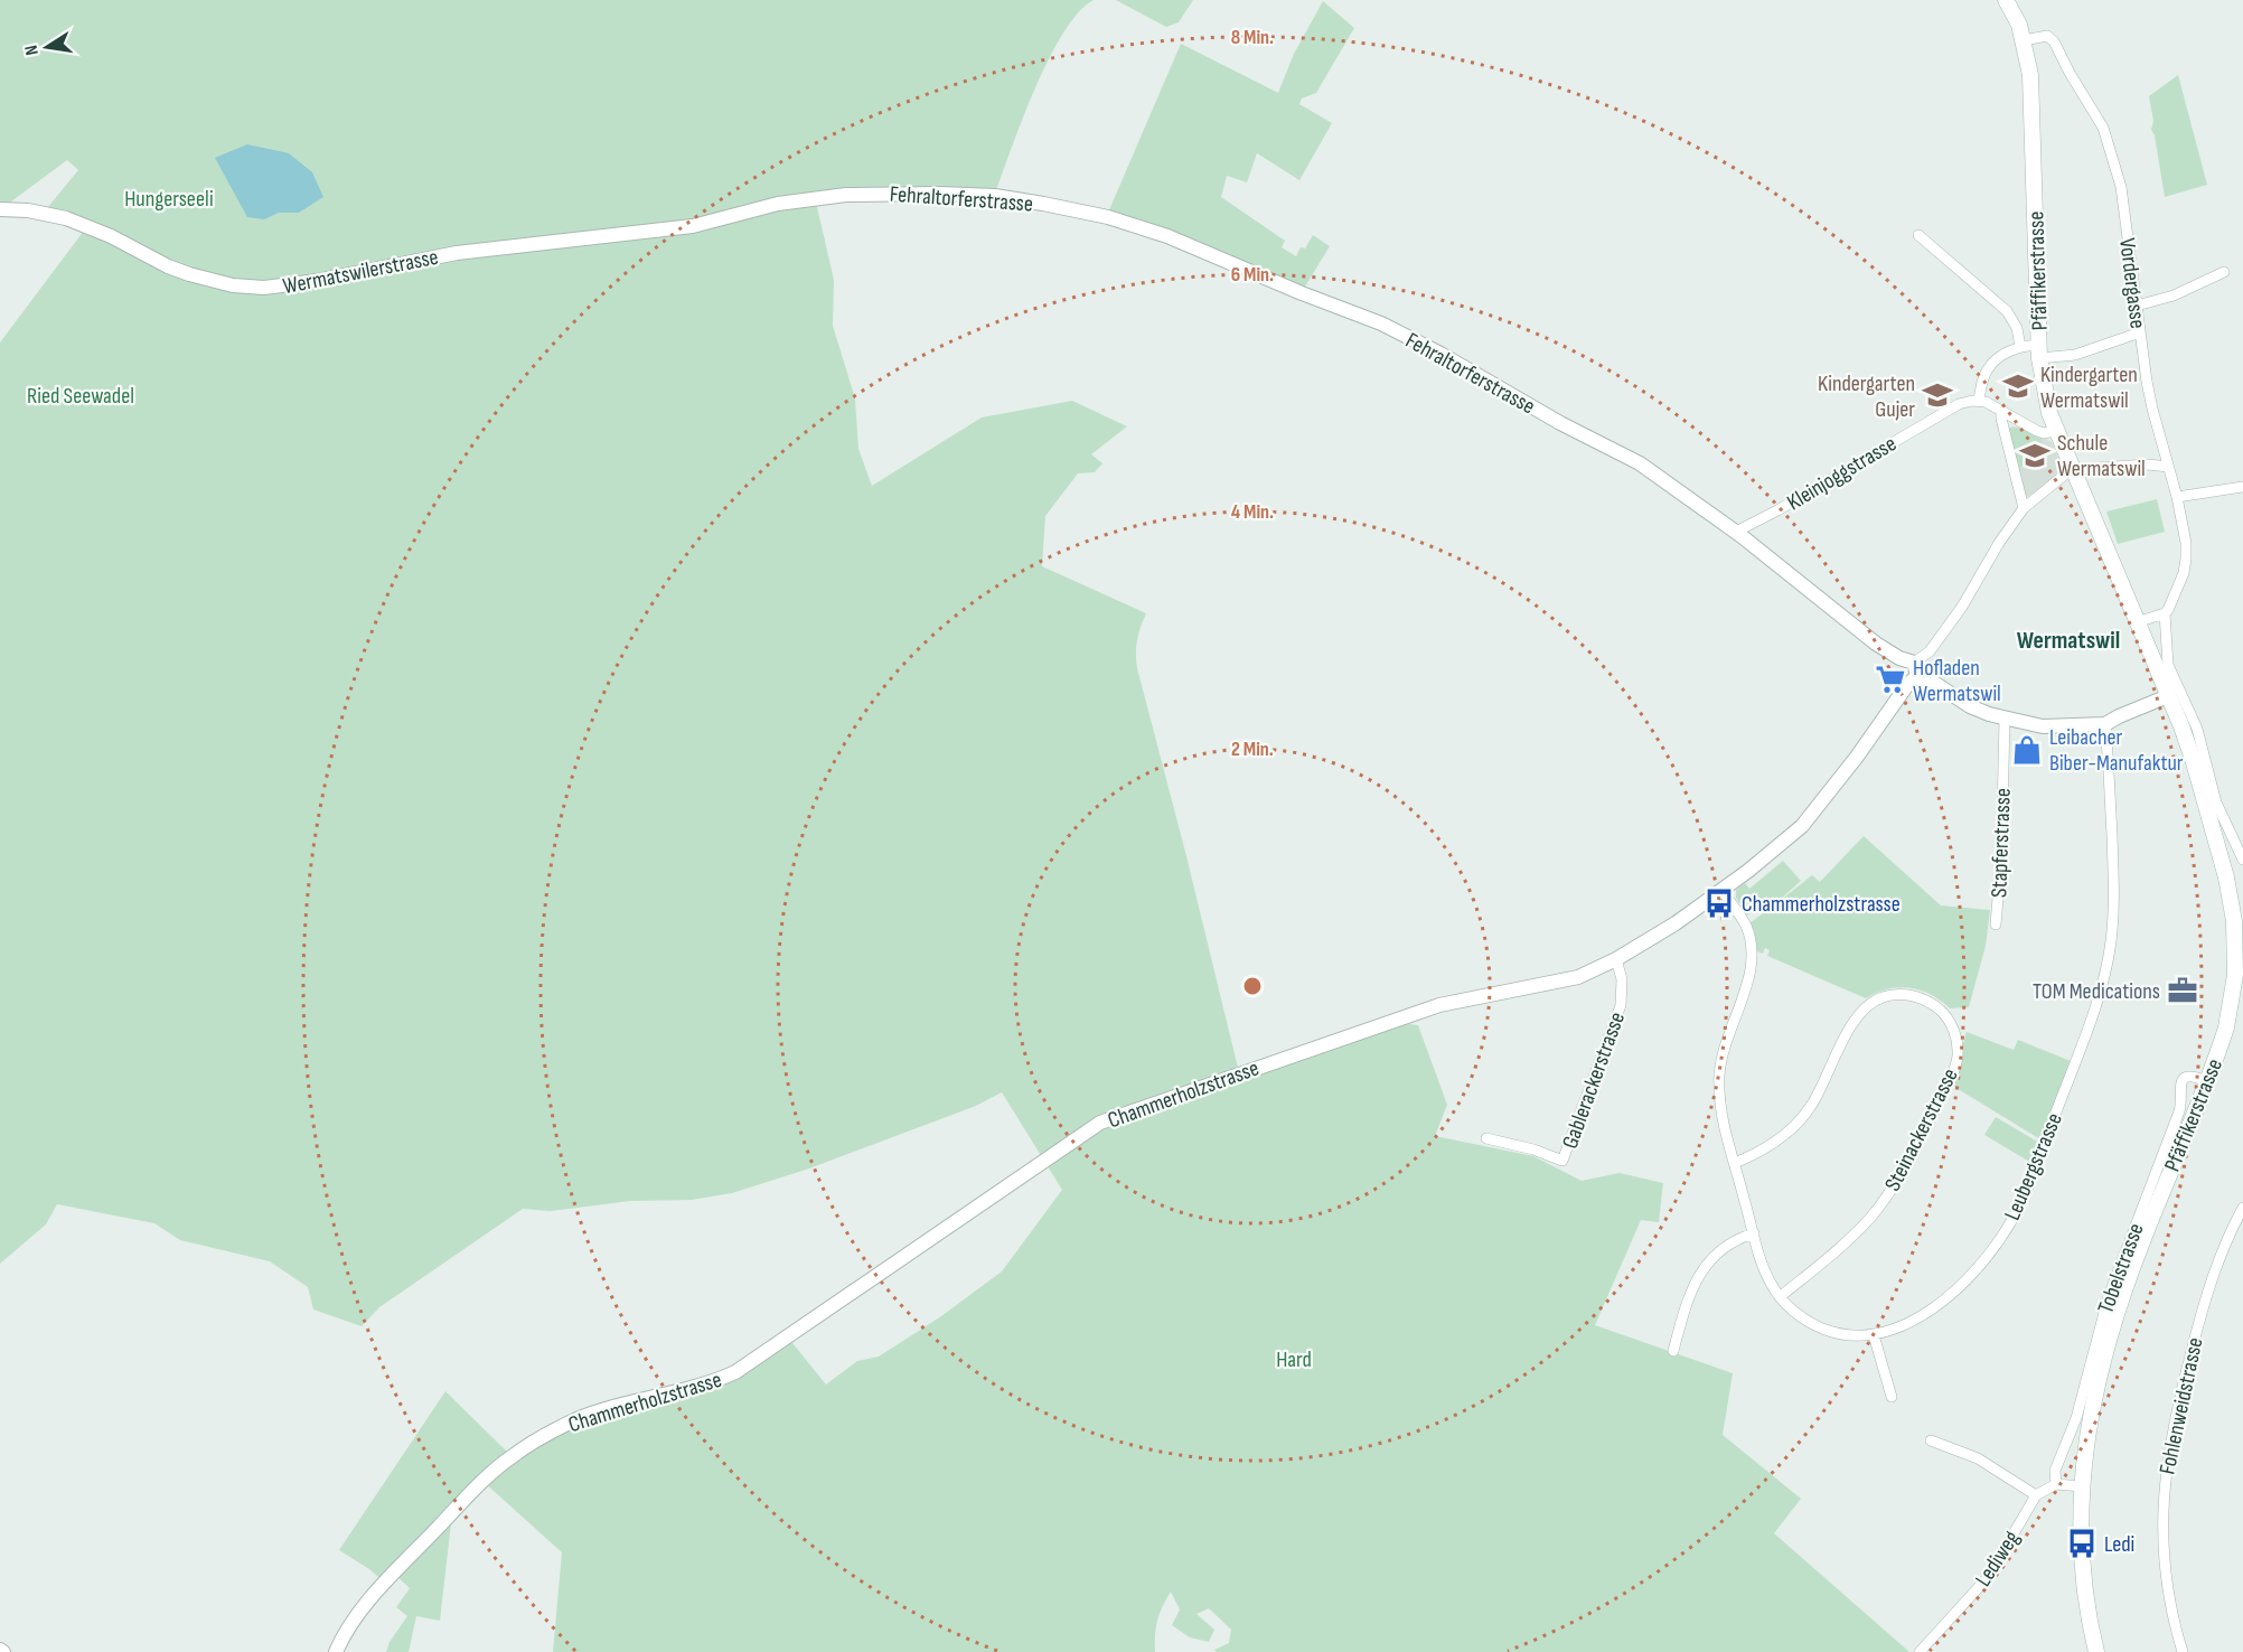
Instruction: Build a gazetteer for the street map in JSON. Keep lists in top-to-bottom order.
{
  "streets": {
    "main road": ["Pfäffikerstrasse"],
    "street": [
      "Fehraltorferstrasse",
      "Wermatswilerstrasse",
      "Vordergasse",
      "Kleinjoggstrasse",
      "Stapferstrasse",
      "Gablerackerstrasse",
      "Chammerholzstrasse",
      "Steinackerstrasse",
      "Leubergstrasse",
      "Tobelstrasse",
      "Fohlenweidstrasse",
      "Lediweg"
    ]
  },
  "crossings": [
    ["Fehraltorferstrasse", "Wermatswilerstrasse"],
    ["Fehraltorferstrasse", "Pfäffikerstrasse"],
    ["Fehraltorferstrasse", "Kleinjoggstrasse"],
    ["Fehraltorferstrasse", "Stapferstrasse"],
    ["Fehraltorferstrasse", "Chammerholzstrasse"],
    ["Fehraltorferstrasse", "Leubergstrasse"],
    ["Pfäffikerstrasse", "Vordergasse"],
    ["Pfäffikerstrasse", "Chammerholzstrasse"],
    ["Pfäffikerstrasse", "Tobelstrasse"],
    ["Gablerackerstrasse", "Chammerholzstrasse"],
    ["Chammerholzstrasse", "Leubergstrasse"],
    ["Steinackerstrasse", "Leubergstrasse"]
  ],
  "districts": ["Wermatswil"],
  "parks": ["Hungerseeli", "Ried Seewadel", "Hard"],
  "places": {
    "school or university": ["Kindergarten Wermatswil", "Kindergarten Gujer", "Schule Wermatswil"],
    "supermarket": ["Hofladen Wermatswil"],
    "shop": ["Leibacher Biber-Manufaktur"],
    "bus stop": ["Chammerholzstrasse", "Ledi"],
    "office": ["TOM Medications"]
  },
  "north": "left",
  "rings": [
    "8 Min.",
    "6 Min.",
    "4 Min.",
    "2 Min."
  ]
}
